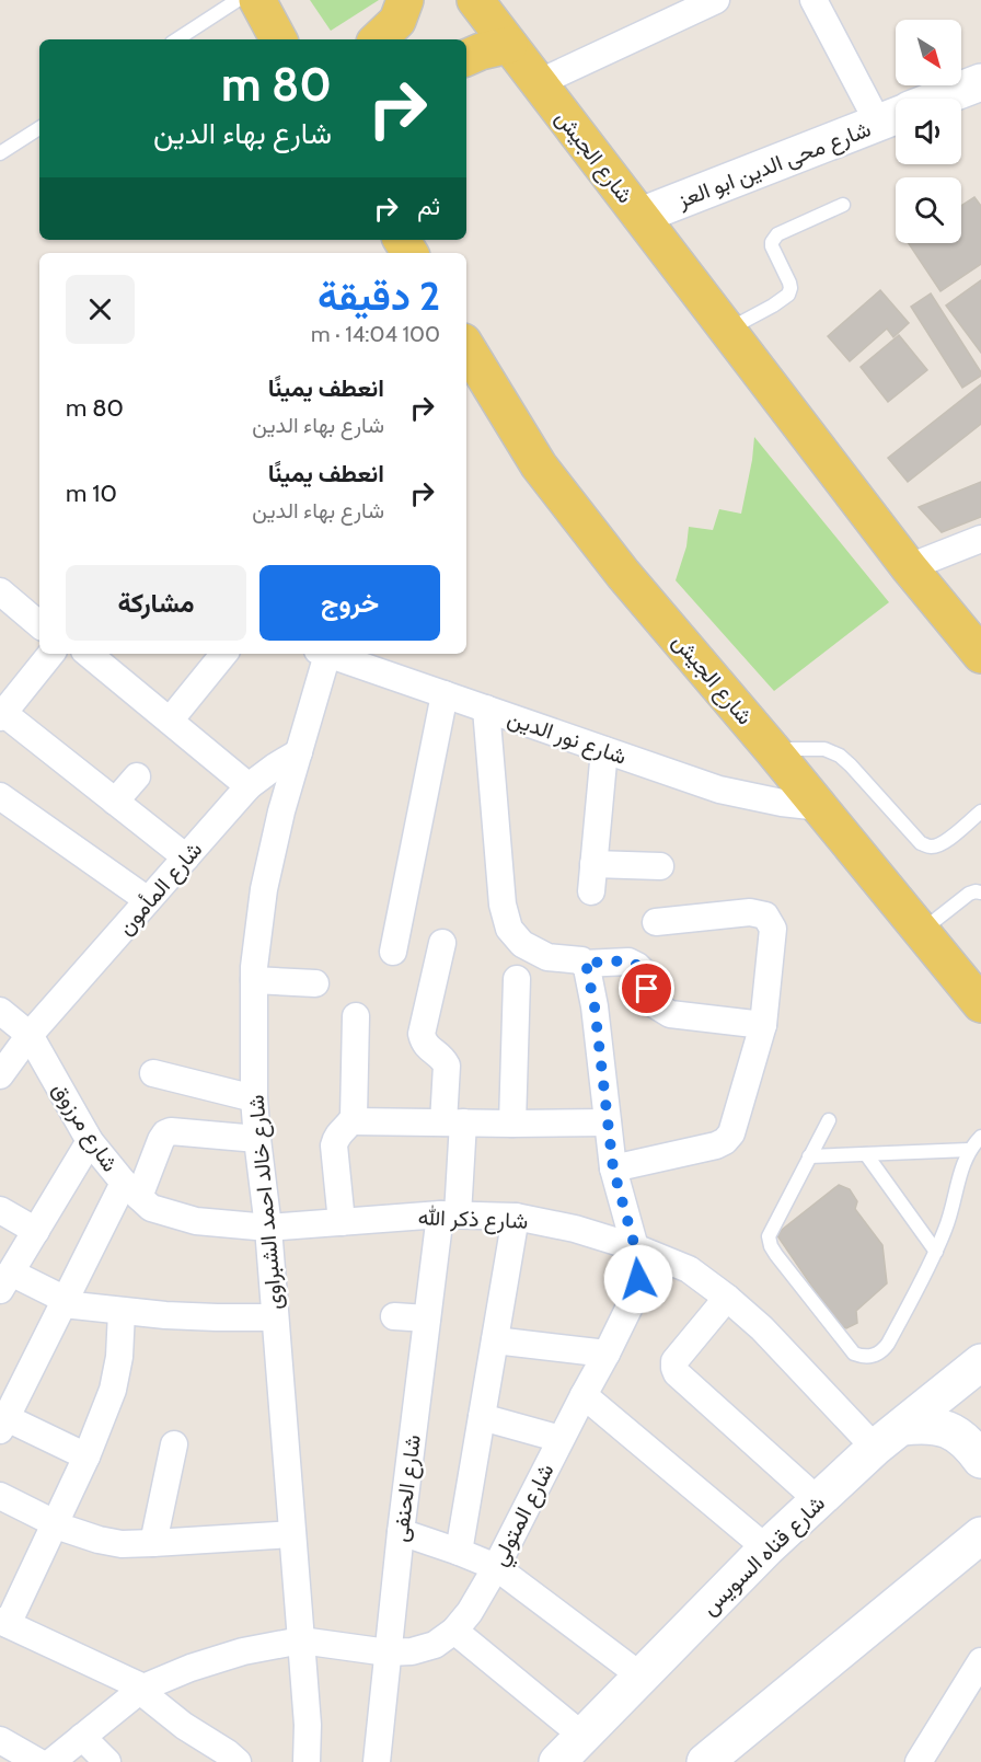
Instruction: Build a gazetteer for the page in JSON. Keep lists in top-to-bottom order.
{
  "streets": {
    "main road": ["شارع الجيش", "شارع محى الدين ابو العز", "شارع قناه السويس"],
    "street": [
      "شارع نور الدين",
      "شارع المأمون",
      "شارع مرزوق",
      "شارع خالد احمد الشبراوى",
      "شارع ذكر الله",
      "شارع الحنفى",
      "شارع المتولي"
    ]
  },
  "crossings": [
    ["شارع الجيش", "شارع محى الدين ابو العز"],
    ["شارع الجيش", "شارع نور الدين"],
    ["شارع المأمون", "شارع مرزوق"],
    ["شارع المأمون", "شارع خالد احمد الشبراوى"],
    ["شارع مرزوق", "شارع خالد احمد الشبراوى"],
    ["شارع مرزوق", "شارع ذكر الله"],
    ["شارع خالد احمد الشبراوى", "شارع ذكر الله"],
    ["شارع خالد احمد الشبراوى", "شارع المتولي"],
    ["شارع ذكر الله", "شارع الحنفى"],
    ["شارع ذكر الله", "شارع المتولي"],
    ["شارع ذكر الله", "شارع قناه السويس"],
    ["شارع الحنفى", "شارع المتولي"]
  ],
  "north": "bottom right",
  "page": {
    "turn": ["80 m", "شارع بهاء الدين"],
    "then": "ثم",
    "heading": ["2 دقيقة", "100 m · 14:04"],
    "list": [
      {
        "name": "انعطف يمينًا",
        "note": "شارع بهاء الدين",
        "value": "80 m"
      },
      {
        "name": "انعطف يمينًا",
        "note": "شارع بهاء الدين",
        "value": "10 m"
      }
    ],
    "buttons": ["خروج", "مشاركة"]
  }
}
